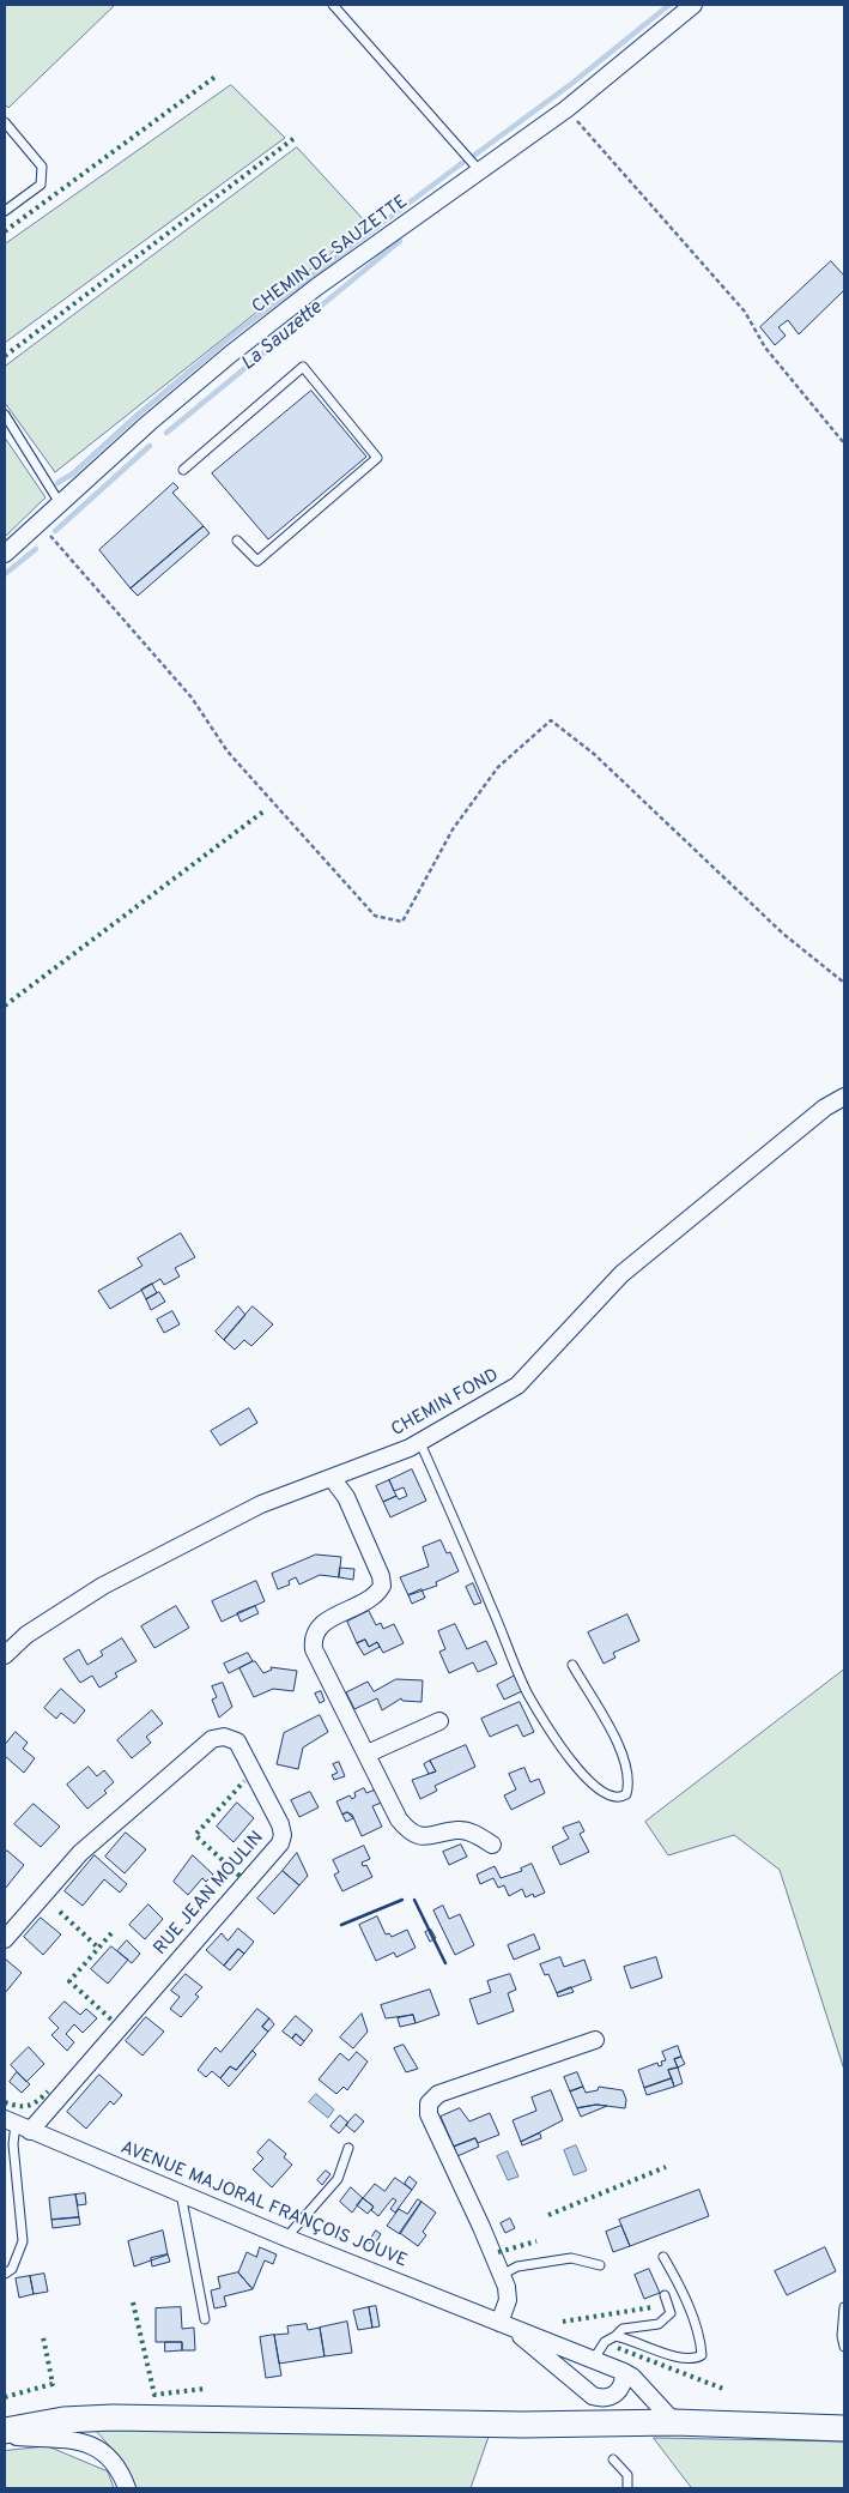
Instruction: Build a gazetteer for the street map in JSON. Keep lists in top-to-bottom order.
{
  "streets": {
    "street": [
      "CHEMIN DE SAUZETTE",
      "CHEMIN FOND",
      "RUE JEAN MOULIN",
      "AVENUE MAJORAL FRANÇOIS JOUVE"
    ]
  },
  "crossings": [
    ["RUE JEAN MOULIN", "AVENUE MAJORAL FRANÇOIS JOUVE"]
  ],
  "water": ["La Sauzette"]
}
